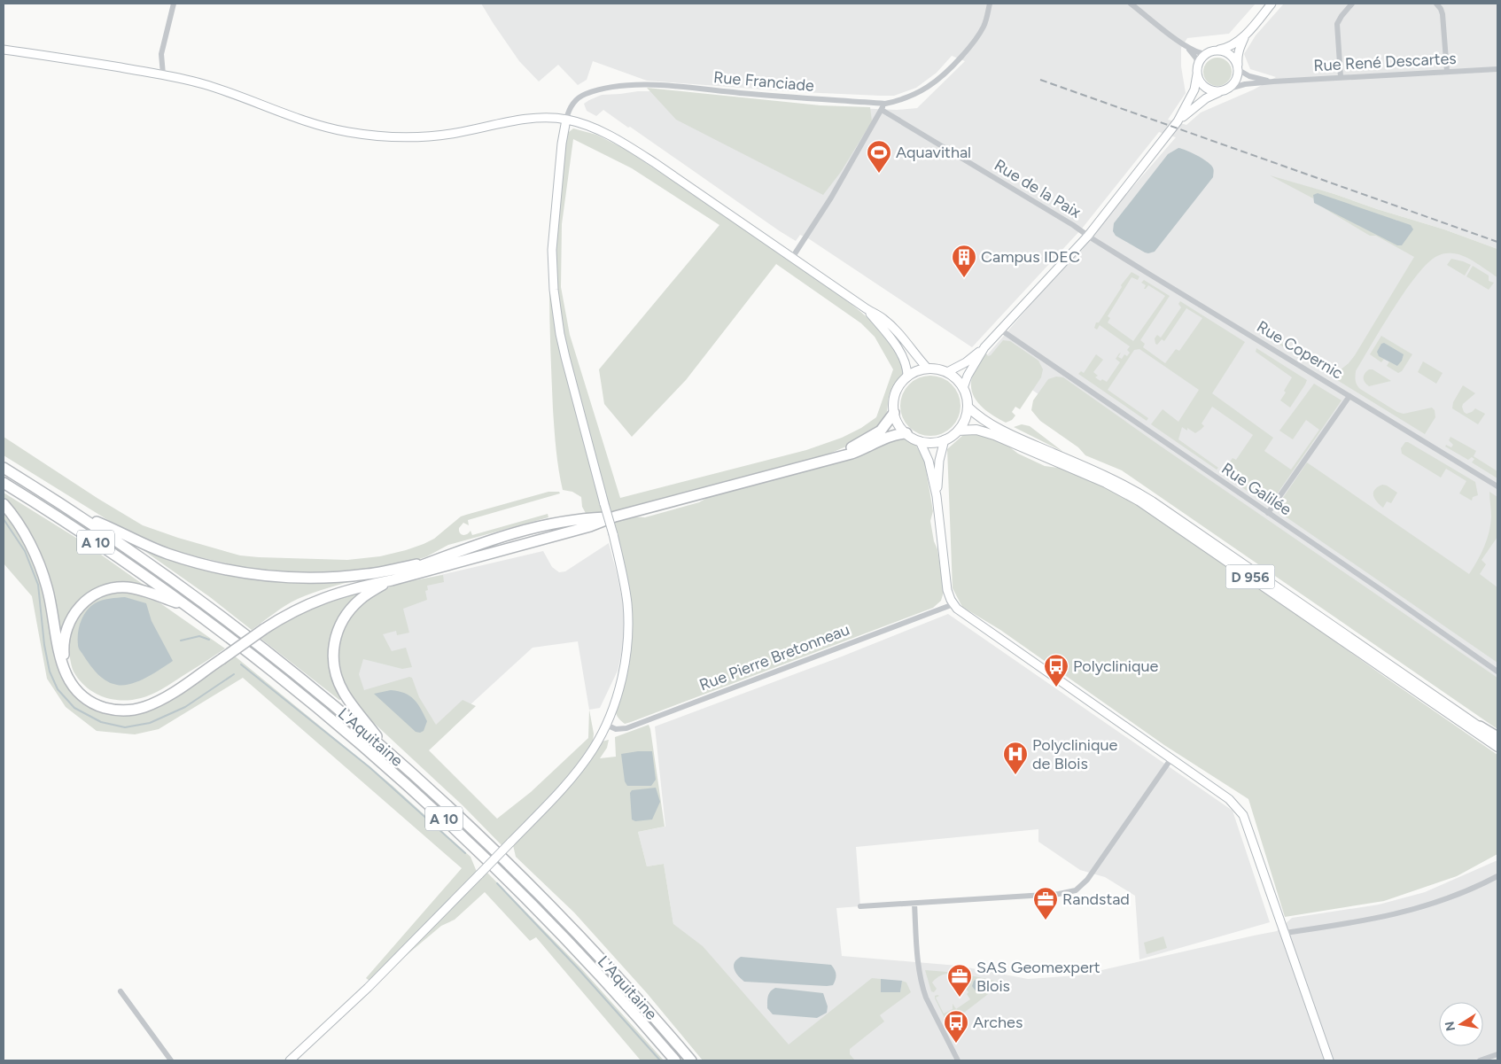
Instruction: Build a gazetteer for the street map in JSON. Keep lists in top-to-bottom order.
{
  "streets": {
    "highway": ["A 10", "D 956", "L'Aquitaine"],
    "street": [
      "Rue René Descartes",
      "Rue Franciade",
      "Rue de la Paix",
      "Rue Copernic",
      "Rue Galilée",
      "Rue Pierre Bretonneau"
    ]
  },
  "crossings": [
    ["Rue de la Paix", "Rue Copernic"]
  ],
  "places": {
    "sports": ["Aquavithal"],
    "building": ["Campus IDEC"],
    "bus stop": ["Polyclinique", "Arches"],
    "hospital": ["Polyclinique de Blois"],
    "office": ["Randstad", "SAS Geomexpert Blois"]
  },
  "north": "left"
}
